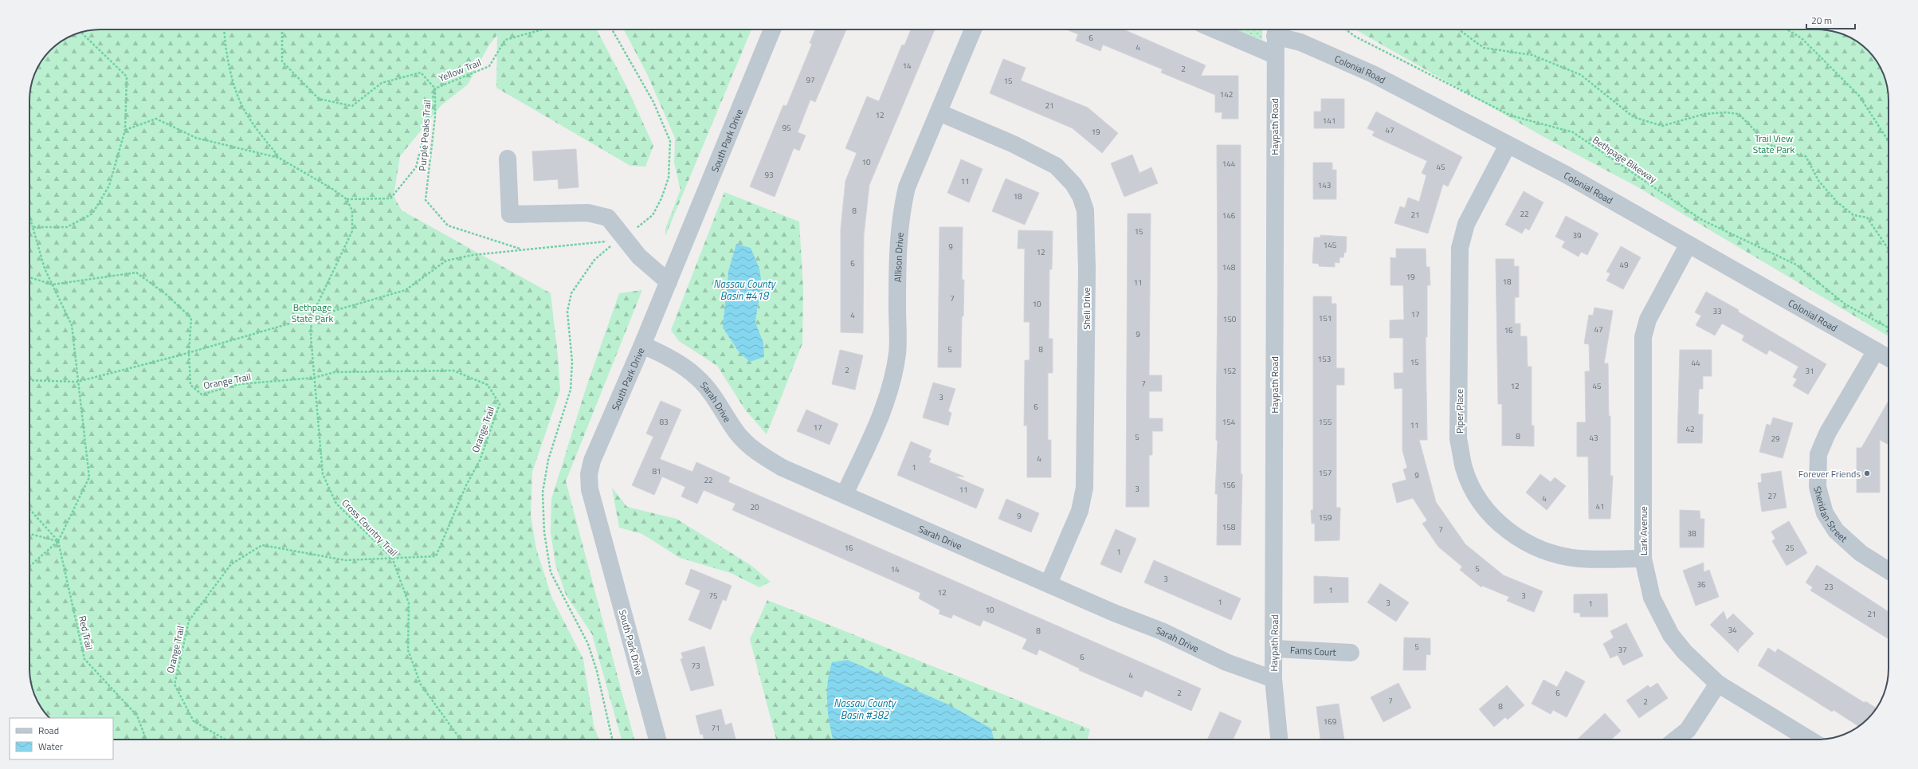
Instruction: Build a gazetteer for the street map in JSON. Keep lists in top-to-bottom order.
{
  "streets": {
    "street": [
      "Colonial Road",
      "Haypath Road",
      "South Park Drive",
      "Allison Drive",
      "Sheli Drive",
      "Sarah Drive",
      "Piper Place",
      "Sheridan Street",
      "Lark Avenue",
      "Fams Court"
    ],
    "path": [
      "Yellow Trail",
      "Purple Peaks Trail",
      "Bethpage Bikeway",
      "Orange Trail",
      "Cross Country Trail",
      "Red Trail"
    ]
  },
  "crossings": [
    ["Colonial Road", "Haypath Road"],
    ["Colonial Road", "Piper Place"],
    ["Colonial Road", "Sheridan Street"],
    ["Colonial Road", "Lark Avenue"],
    ["Yellow Trail", "Purple Peaks Trail"],
    ["Yellow Trail", "Cross Country Trail"],
    ["Haypath Road", "Sarah Drive"],
    ["Haypath Road", "Fams Court"],
    ["South Park Drive", "Sarah Drive"],
    ["Allison Drive", "Sheli Drive"],
    ["Allison Drive", "Sarah Drive"],
    ["Sheli Drive", "Sarah Drive"],
    ["Orange Trail", "Cross Country Trail"],
    ["Piper Place", "Lark Avenue"]
  ],
  "water": ["Nassau County Basin #418", "Nassau County Basin #382"],
  "parks": ["Trail View State Park", "Bethpage State Park"],
  "places": ["Forever Friends"],
  "house_numbers": [
    "6",
    "4",
    "14",
    "2",
    "97",
    "15",
    "142",
    "21",
    "12",
    "141",
    "95",
    "47",
    "19",
    "10",
    "144",
    "45",
    "93",
    "11",
    "143",
    "18",
    "8",
    "22",
    "21",
    "146",
    "15",
    "39",
    "145",
    "9",
    "12",
    "6",
    "49",
    "148",
    "19",
    "18",
    "11",
    "7",
    "10",
    "33",
    "17",
    "4",
    "151",
    "150",
    "47",
    "16",
    "9",
    "5",
    "8",
    "153",
    "15",
    "44",
    "2",
    "152",
    "31",
    "7",
    "12",
    "45",
    "3",
    "6",
    "83",
    "154",
    "155",
    "11",
    "17",
    "42",
    "8",
    "5",
    "43",
    "29",
    "4",
    "1",
    "81",
    "157",
    "9",
    "22",
    "156",
    "3",
    "11",
    "27",
    "4",
    "41",
    "20",
    "9",
    "159",
    "158",
    "7",
    "38",
    "16",
    "25",
    "1",
    "5",
    "14",
    "3",
    "36",
    "23",
    "1",
    "12",
    "75",
    "3",
    "1",
    "3",
    "1",
    "10",
    "21",
    "34",
    "8",
    "5",
    "37",
    "6",
    "73",
    "4",
    "2",
    "6",
    "7",
    "2",
    "8",
    "169",
    "71"
  ],
  "legend": ["Road", "Water"],
  "scale_bar": "20 m"
}
